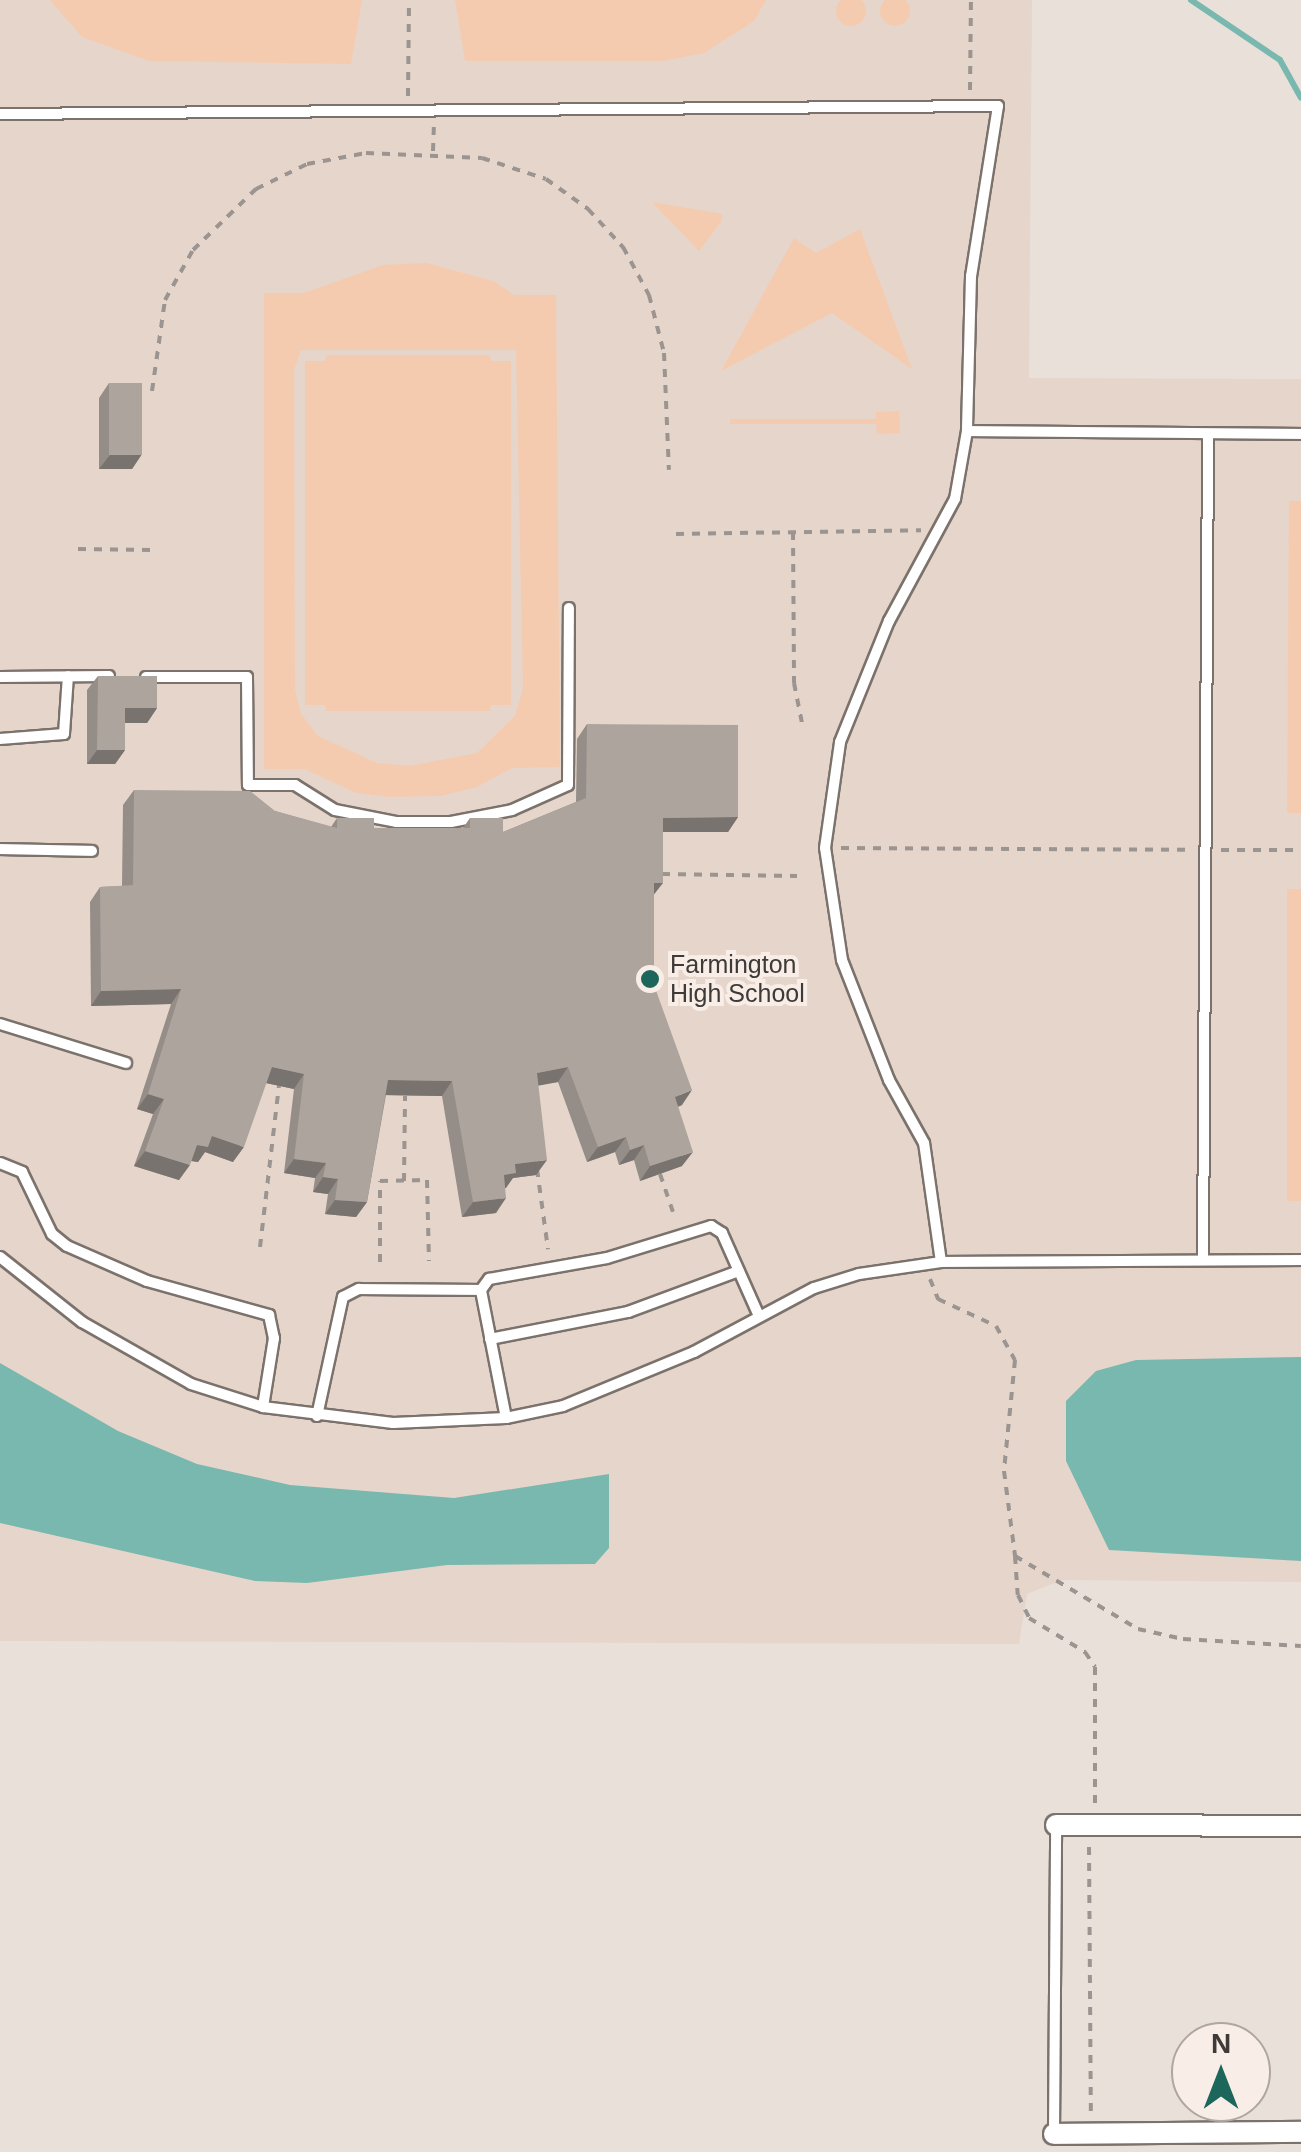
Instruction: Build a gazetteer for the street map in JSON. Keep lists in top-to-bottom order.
{
  "places": ["Farmington High School"],
  "north": "top"
}
